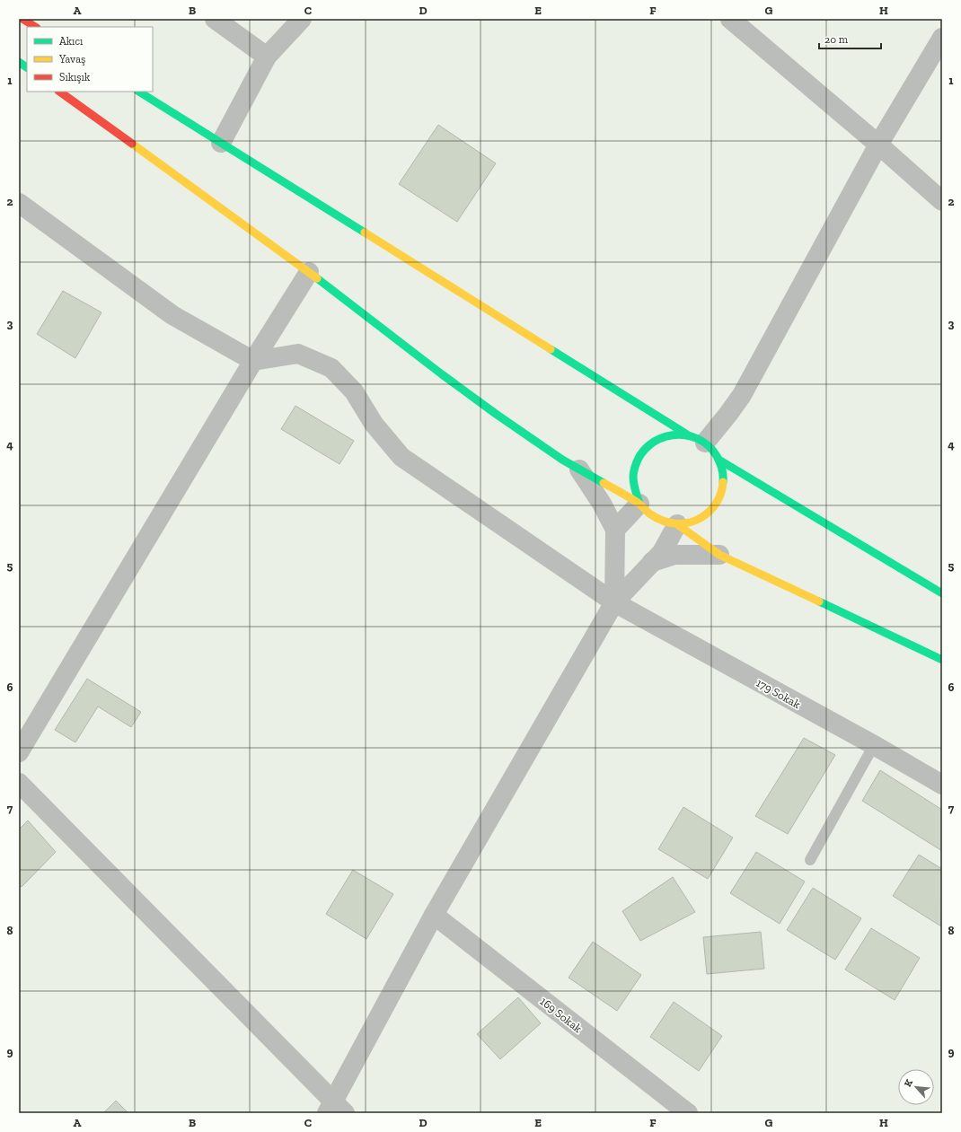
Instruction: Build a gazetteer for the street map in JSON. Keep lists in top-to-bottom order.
{
  "streets": {
    "street": ["179 Sokak", "169 Sokak"]
  },
  "legend": ["Akıcı", "Yavaş", "Sıkışık"],
  "scale_bar": "20 m",
  "north": "top left",
  "grid": {
    "columns": [
      "A",
      "B",
      "C",
      "D",
      "E",
      "F",
      "G",
      "H"
    ],
    "rows": [
      "1",
      "2",
      "3",
      "4",
      "5",
      "6",
      "7",
      "8",
      "9"
    ]
  }
}
